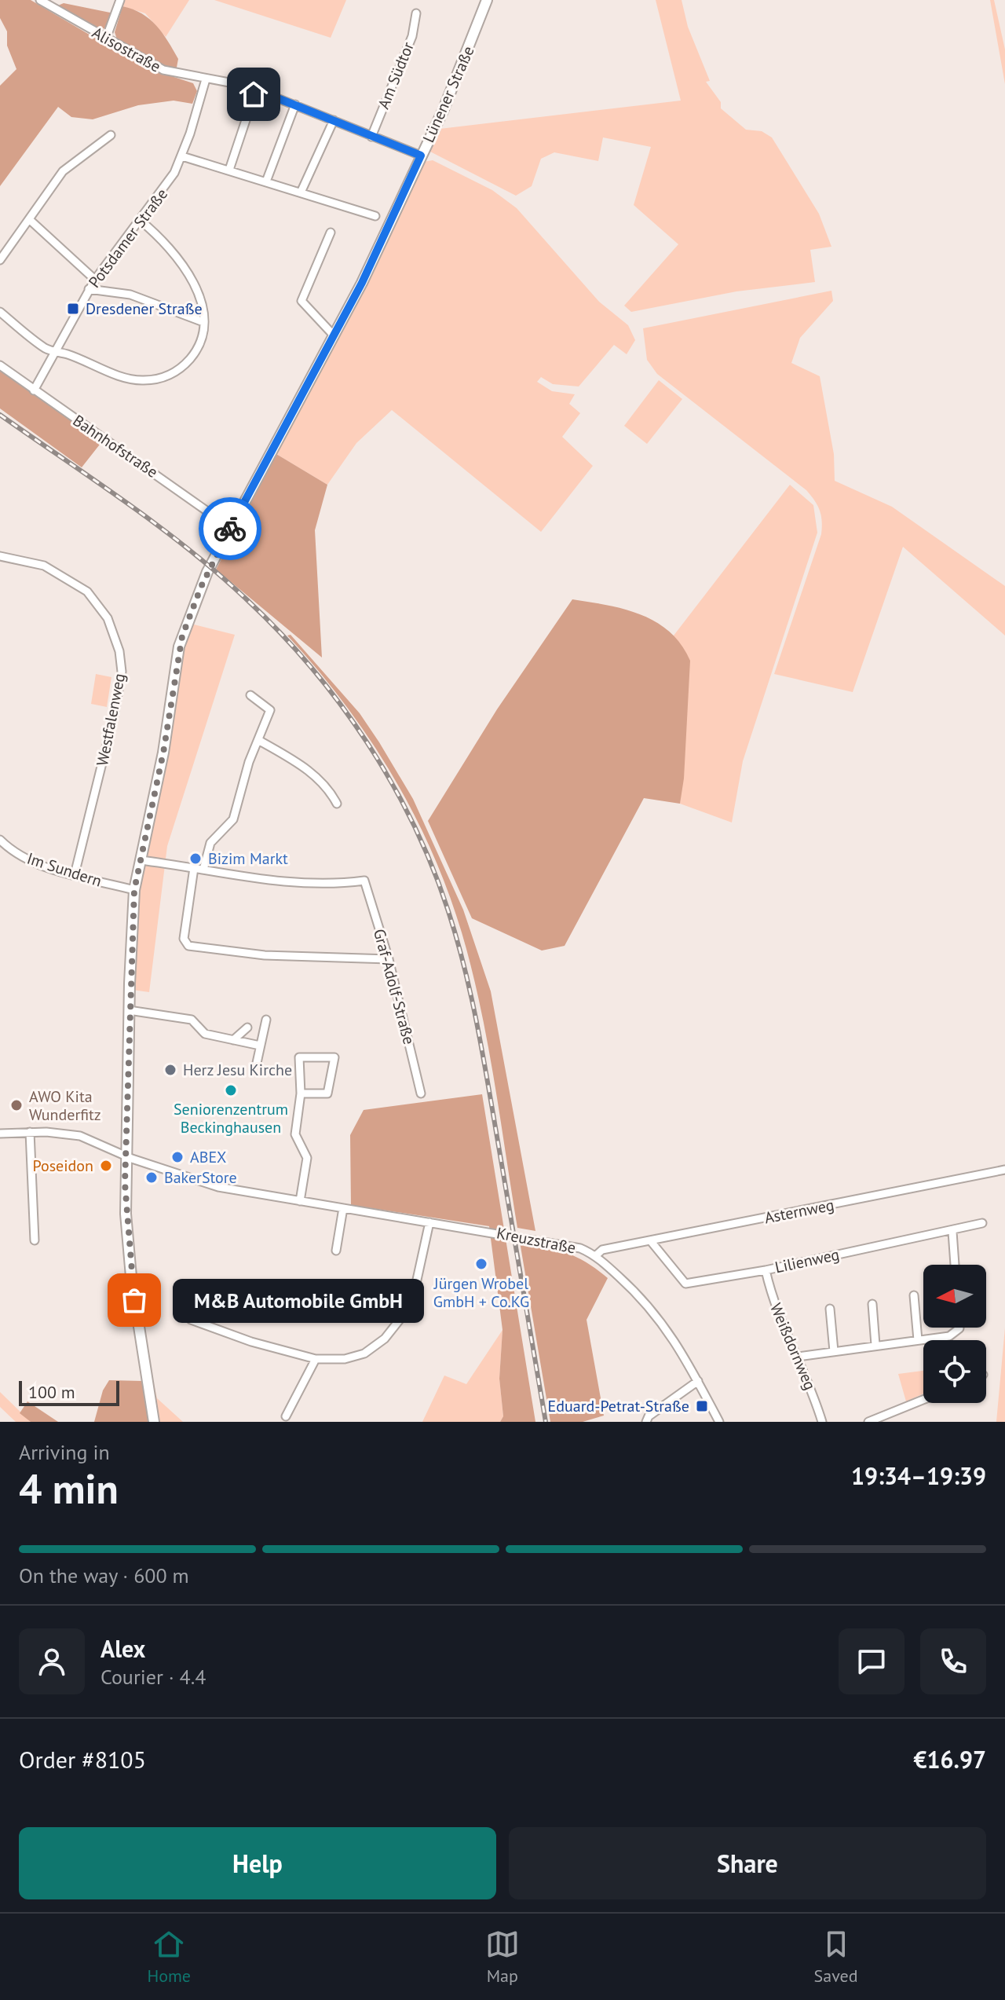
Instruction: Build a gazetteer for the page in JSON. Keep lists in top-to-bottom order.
{
  "streets": {
    "main road": ["Lünener Straße"],
    "street": [
      "Alisostraße",
      "Am Südtor",
      "Potsdamer Straße",
      "Bahnhofstraße",
      "Westfalenweg",
      "Im Sundern",
      "Graf-Adolf-Straße",
      "Asternweg",
      "Kreuzstraße",
      "Lilienweg",
      "Weißdornweg"
    ]
  },
  "crossings": [
    ["Alisostraße", "Am Südtor"],
    ["Alisostraße", "Lünener Straße"],
    ["Alisostraße", "Potsdamer Straße"],
    ["Lünener Straße", "Bahnhofstraße"],
    ["Lünener Straße", "Im Sundern"],
    ["Lünener Straße", "Kreuzstraße"],
    ["Potsdamer Straße", "Bahnhofstraße"],
    ["Westfalenweg", "Im Sundern"],
    ["Asternweg", "Kreuzstraße"],
    ["Asternweg", "Lilienweg"],
    ["Lilienweg", "Weißdornweg"]
  ],
  "places": {
    "transit": ["Dresdener Straße", "Eduard-Petrat-Straße"],
    "other": [
      "Bizim Markt",
      "Herz Jesu Kirche",
      "Seniorenzentrum Beckinghausen",
      "AWO Kita Wunderfitz",
      "ABEX",
      "Poseidon",
      "BakerStore",
      "Jürgen Wrobel GmbH + Co.KG",
      "M&B Automobile GmbH"
    ]
  },
  "scale_bar": "100 m",
  "north": "left",
  "page": {
    "bubble": "M&B Automobile GmbH",
    "scale": "100 m",
    "heading": ["4 min", "Arriving in", "19:34–19:39"],
    "panel": [
      "Alex",
      "Courier · 4.4",
      "Order #8105",
      "€16.97"
    ],
    "bar": "On the way · 600 m",
    "buttons": ["Help", "Share"],
    "tabs": ["Home", "Map", "Saved"]
  }
}
